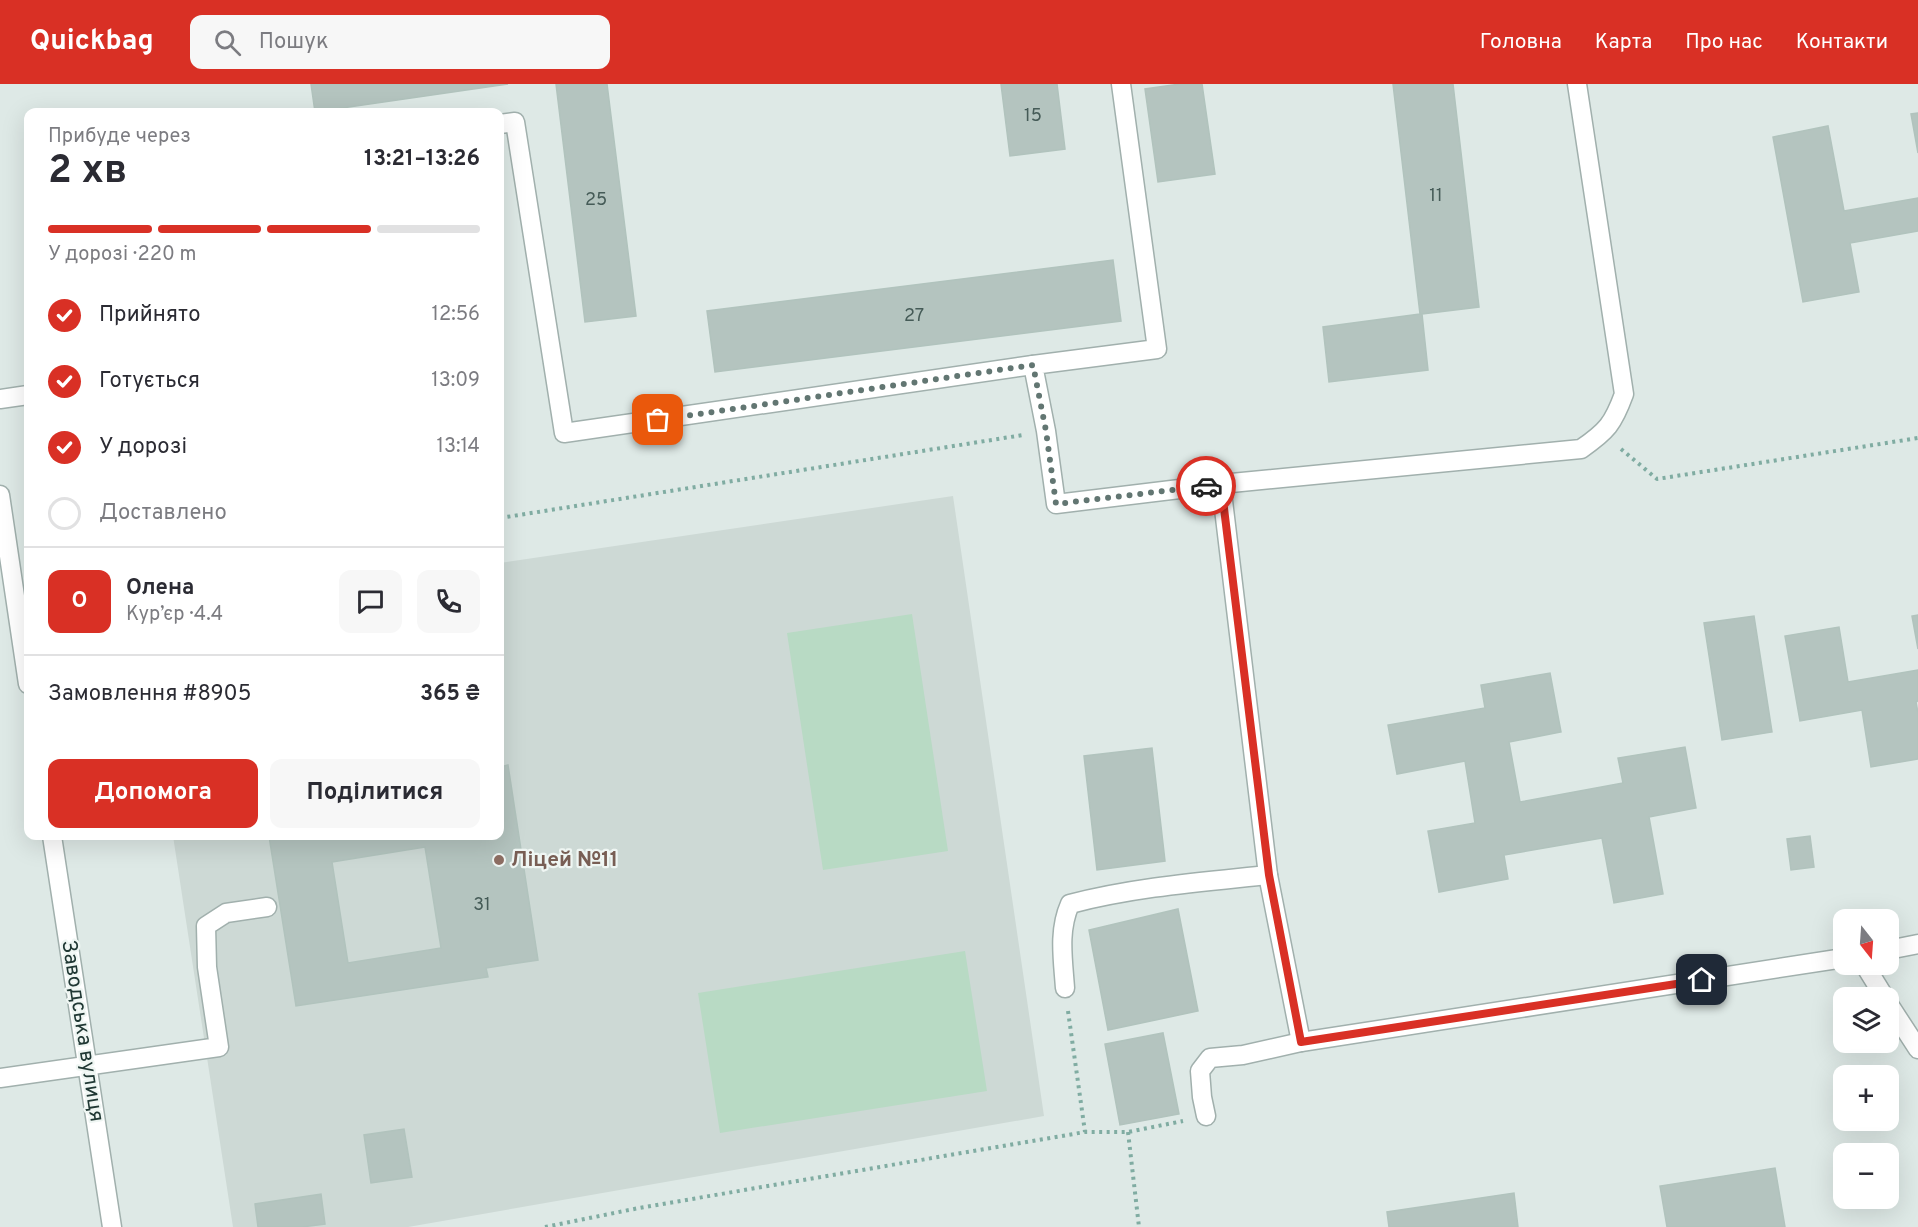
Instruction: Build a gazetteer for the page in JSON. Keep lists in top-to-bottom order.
{
  "streets": {
    "street": ["Заводська вулиця"]
  },
  "places": ["Ліцей №11"],
  "house_numbers": [
    "15",
    "11",
    "25",
    "27",
    "31"
  ],
  "north": "bottom",
  "page": {
    "header": "Quickbag",
    "search": "Пошук",
    "nav": [
      "Головна",
      "Карта",
      "Про нас",
      "Контакти"
    ],
    "heading": ["2 хв", "Прибуде через", "13:21–13:26"],
    "panel": [
      "Олена",
      "Кур’єр · 4.4",
      "Замовлення #8905",
      "365 ₴"
    ],
    "bar": "У дорозі · 220 m",
    "list": [
      ["Прийнято", "12:56"],
      ["Готується", "13:09"],
      ["У дорозі", "13:14"],
      "Доставлено"
    ],
    "round": "О",
    "buttons": ["Допомога", "Поділитися"],
    "map_buttons": ["+", "−"]
  }
}
